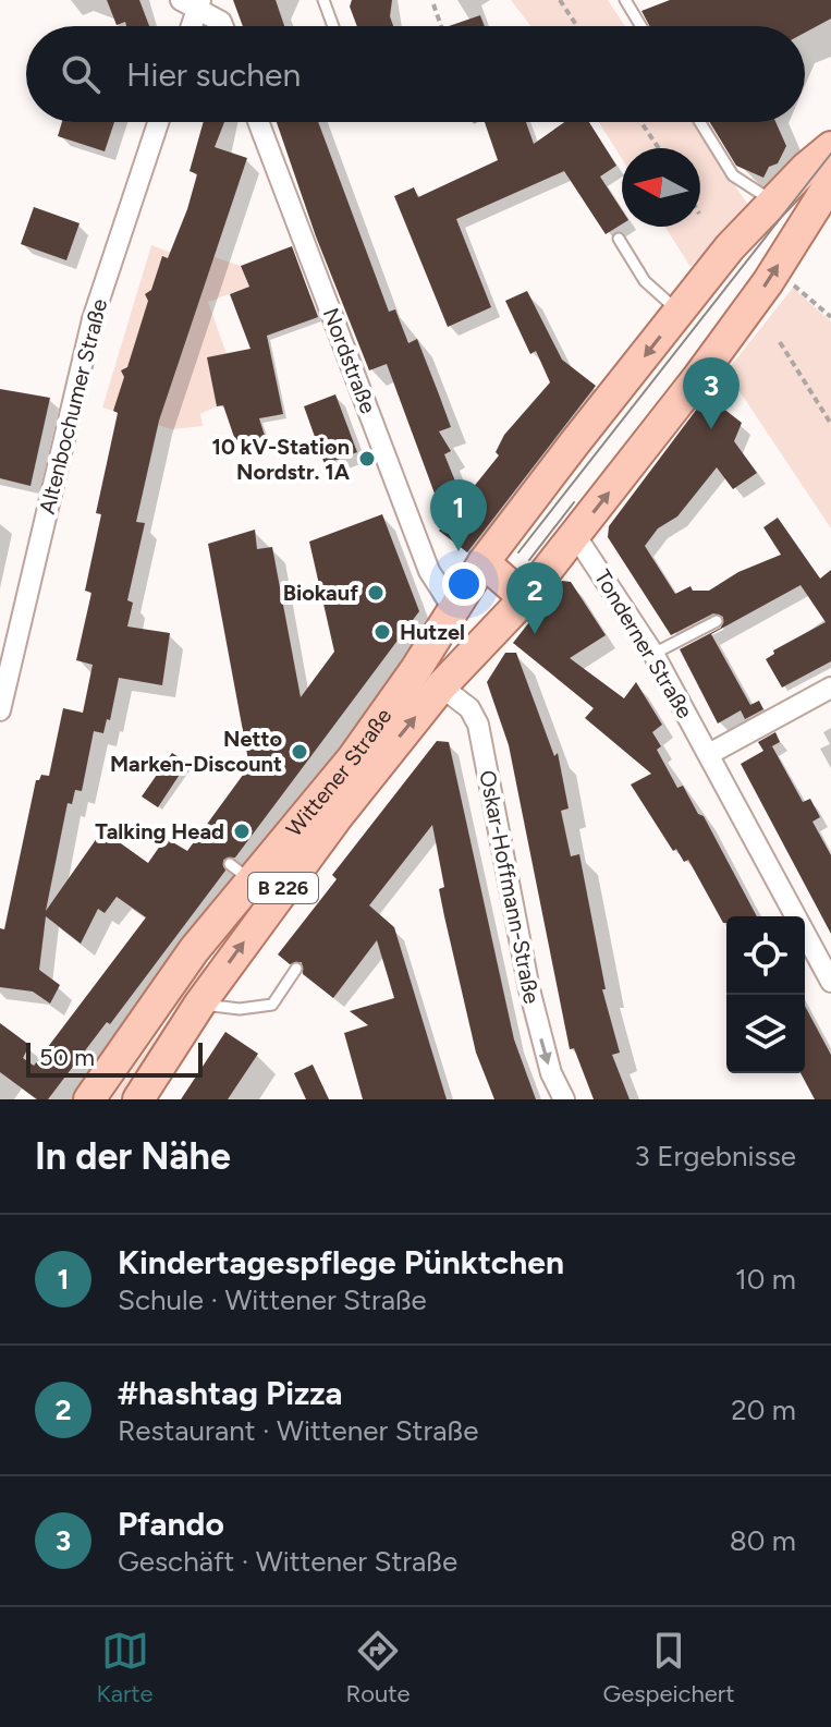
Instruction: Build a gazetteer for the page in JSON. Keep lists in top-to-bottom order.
{
  "streets": {
    "main road": ["Wittener Straße", "B 226"],
    "street": [
      "Nordstraße",
      "Altenbochumer Straße",
      "Tonderner Straße",
      "Oskar-Hoffmann-Straße"
    ]
  },
  "crossings": [
    ["Nordstraße", "Wittener Straße"],
    ["Tonderner Straße", "Wittener Straße"],
    ["Wittener Straße", "Oskar-Hoffmann-Straße"]
  ],
  "one_way": ["Oskar-Hoffmann-Straße"],
  "places": [
    "10 kV-Station Nordstr. 1A",
    "Biokauf",
    "Hutzel",
    "Netto Marken-Discount",
    "Talking Head"
  ],
  "scale_bar": "50 m",
  "north": "left",
  "page": {
    "search": "Hier suchen",
    "pins": ["3", "1", "2"],
    "scale": "50 m",
    "heading": ["In der Nähe", "3 Ergebnisse"],
    "list": [
      {
        "mark": "1",
        "name": "Kindertagespflege Pünktchen",
        "note": "Schule · Wittener Straße",
        "value": "10 m"
      },
      {
        "mark": "2",
        "name": "#hashtag Pizza",
        "note": "Restaurant · Wittener Straße",
        "value": "20 m"
      },
      {
        "mark": "3",
        "name": "Pfando",
        "note": "Geschäft · Wittener Straße",
        "value": "80 m"
      }
    ],
    "nav": ["Karte", "Route", "Gespeichert"]
  }
}
